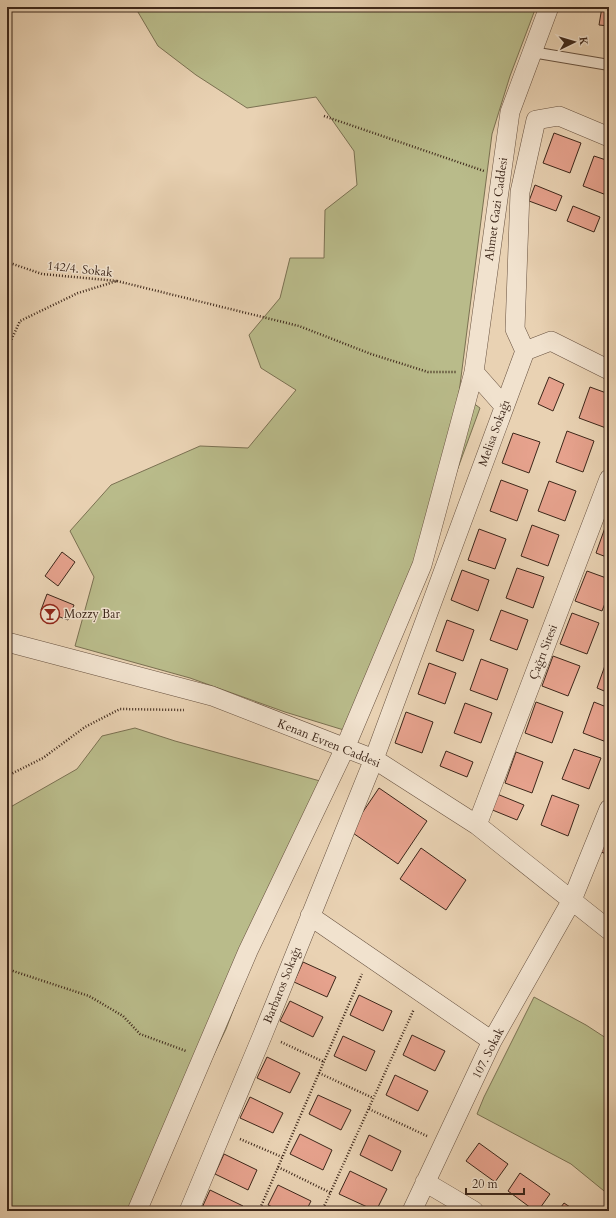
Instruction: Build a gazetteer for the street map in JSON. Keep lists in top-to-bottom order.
{
  "streets": {
    "street": [
      "Ahmet Gazi Caddesi",
      "Melisa Sokağı",
      "Çağrı Sitesi",
      "Kenan Evren Caddesi",
      "Barbaros Sokağı",
      "107. Sokak"
    ],
    "path": ["142/4. Sokak"]
  },
  "crossings": [
    ["Ahmet Gazi Caddesi", "Kenan Evren Caddesi"],
    ["Melisa Sokağı", "Kenan Evren Caddesi"],
    ["Melisa Sokağı", "Barbaros Sokağı"],
    ["Çağrı Sitesi", "Kenan Evren Caddesi"],
    ["Kenan Evren Caddesi", "Barbaros Sokağı"],
    ["Kenan Evren Caddesi", "107. Sokak"]
  ],
  "places": {
    "bar": ["Mozzy Bar"]
  },
  "scale_bar": "20 m",
  "north": "right"
}
